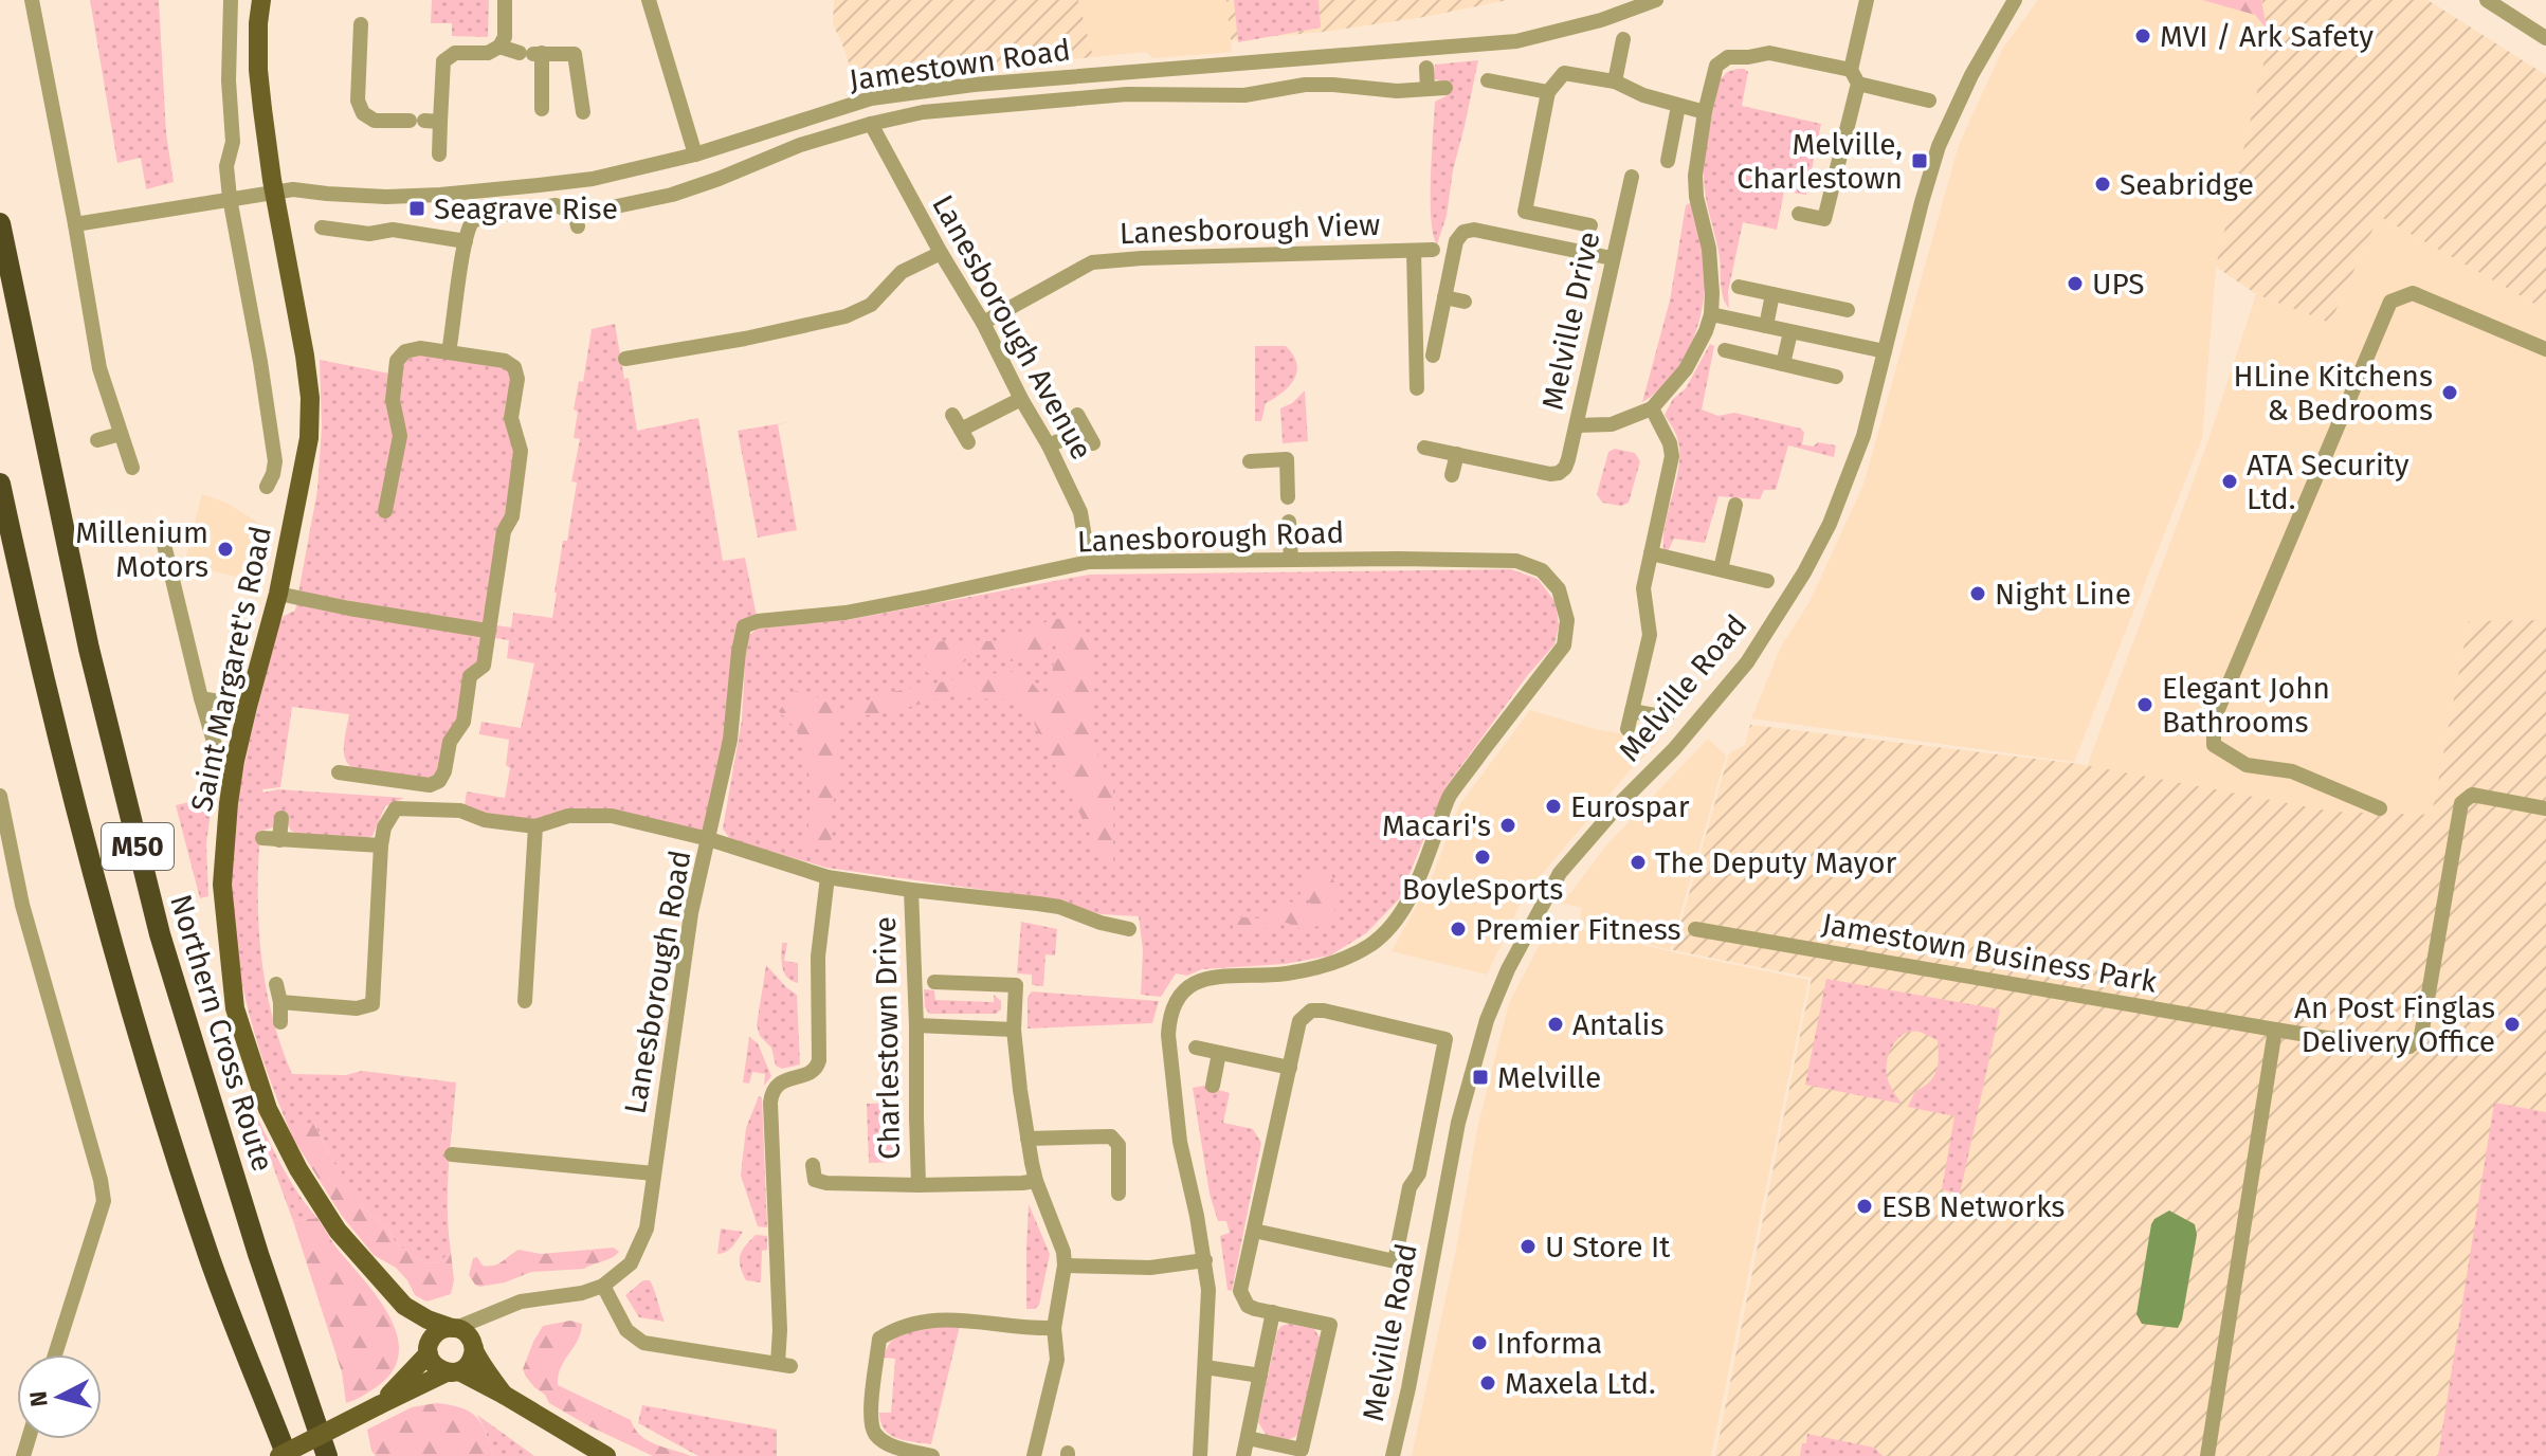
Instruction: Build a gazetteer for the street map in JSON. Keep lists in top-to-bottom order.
{
  "streets": {
    "highway": ["M50", "Northern Cross Route"],
    "main road": ["Saint Margaret's Road"],
    "street": [
      "Jamestown Road",
      "Lanesborough View",
      "Melville Drive",
      "Lanesborough Avenue",
      "Lanesborough Road",
      "Melville Road",
      "Jamestown Business Park",
      "Charlestown Drive"
    ]
  },
  "crossings": [
    ["Jamestown Road", "Saint Margaret's Road"],
    ["Lanesborough View", "Lanesborough Avenue"],
    ["Lanesborough Avenue", "Lanesborough Road"],
    ["Lanesborough Road", "Saint Margaret's Road"]
  ],
  "places": {
    "other": [
      "MVI / Ark Safety",
      "Seabridge",
      "UPS",
      "HLine Kitchens & Bedrooms",
      "ATA Security Ltd.",
      "Millenium Motors",
      "Night Line",
      "Elegant John Bathrooms",
      "Eurospar",
      "Macari's",
      "BoyleSports",
      "The Deputy Mayor",
      "Premier Fitness",
      "Antalis",
      "An Post Finglas Delivery Office",
      "ESB Networks",
      "U Store It",
      "Informa",
      "Maxela Ltd."
    ],
    "transit": ["Melville, Charlestown", "Seagrave Rise", "Melville"]
  },
  "north": "left"
}
